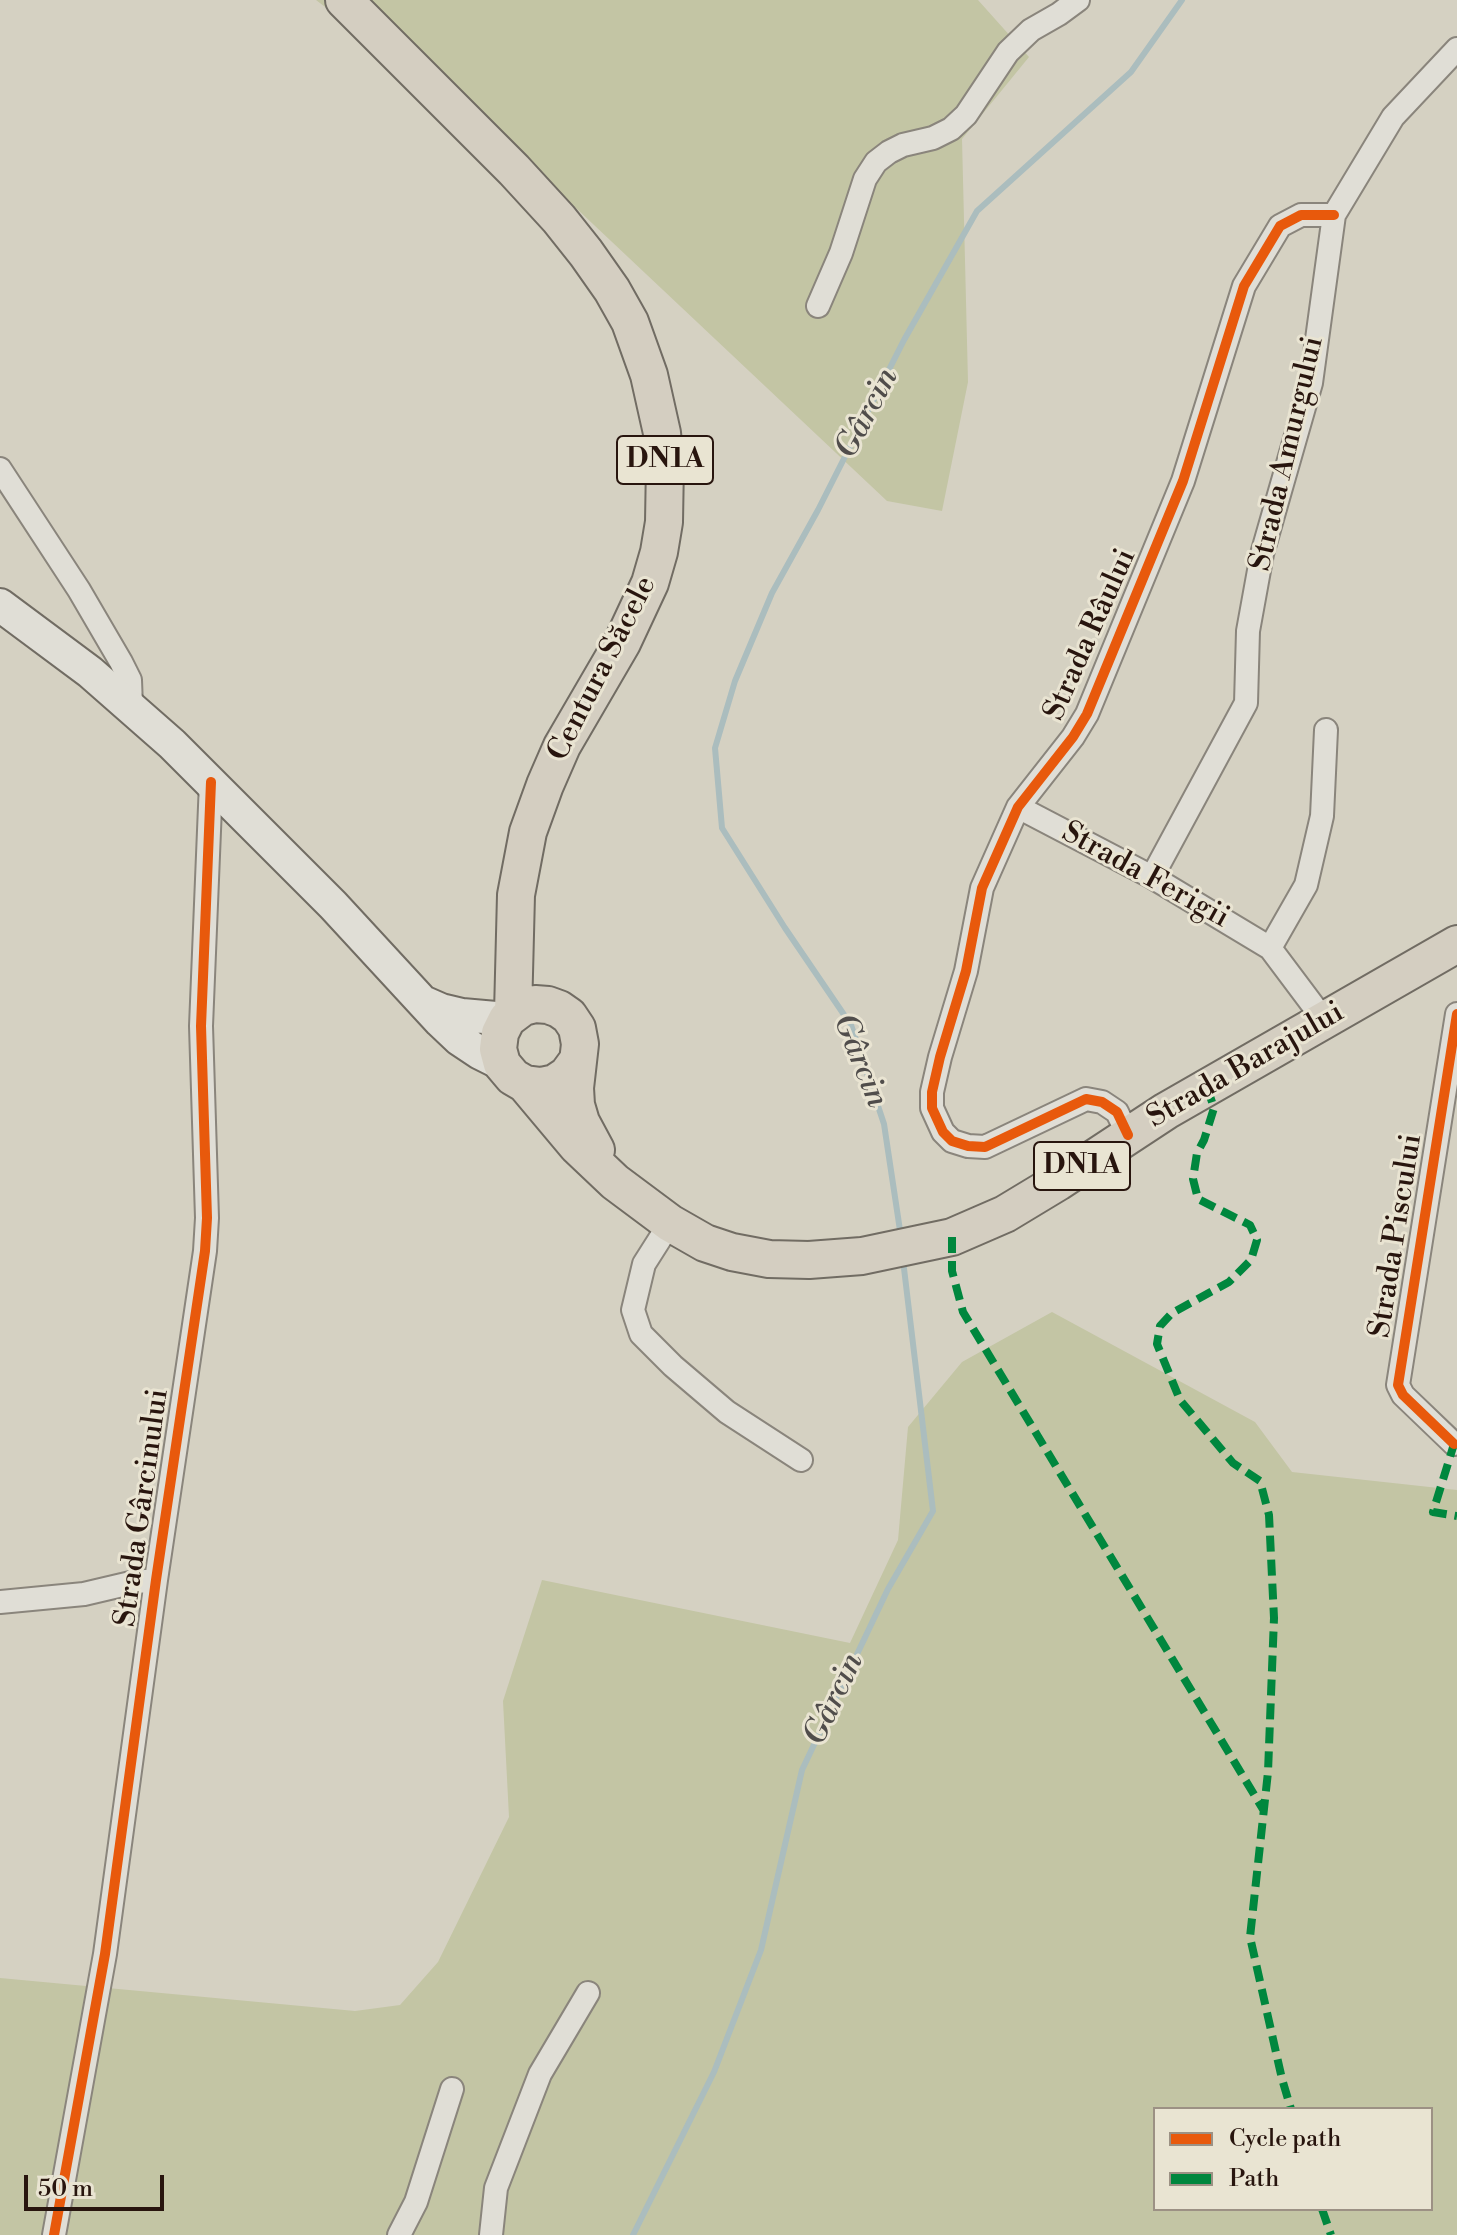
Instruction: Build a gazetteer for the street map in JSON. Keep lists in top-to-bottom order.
{
  "streets": {
    "main road": ["DN1A", "Centura Săcele", "Strada Barajului"],
    "street": [
      "Strada Amurgului",
      "Strada Râului",
      "Strada Ferigii",
      "Strada Piscului",
      "Strada Gârcinului"
    ]
  },
  "crossings": [
    ["Strada Amurgului", "Strada Râului"],
    ["Strada Amurgului", "Strada Ferigii"],
    ["DN1A", "Centura Săcele"],
    ["DN1A", "Strada Barajului"],
    ["Strada Râului", "Strada Ferigii"],
    ["Strada Râului", "Strada Barajului"],
    ["Strada Ferigii", "Strada Barajului"]
  ],
  "water": ["Gârcin"],
  "legend": ["Cycle path", "Path"],
  "scale_bar": "50 m"
}
